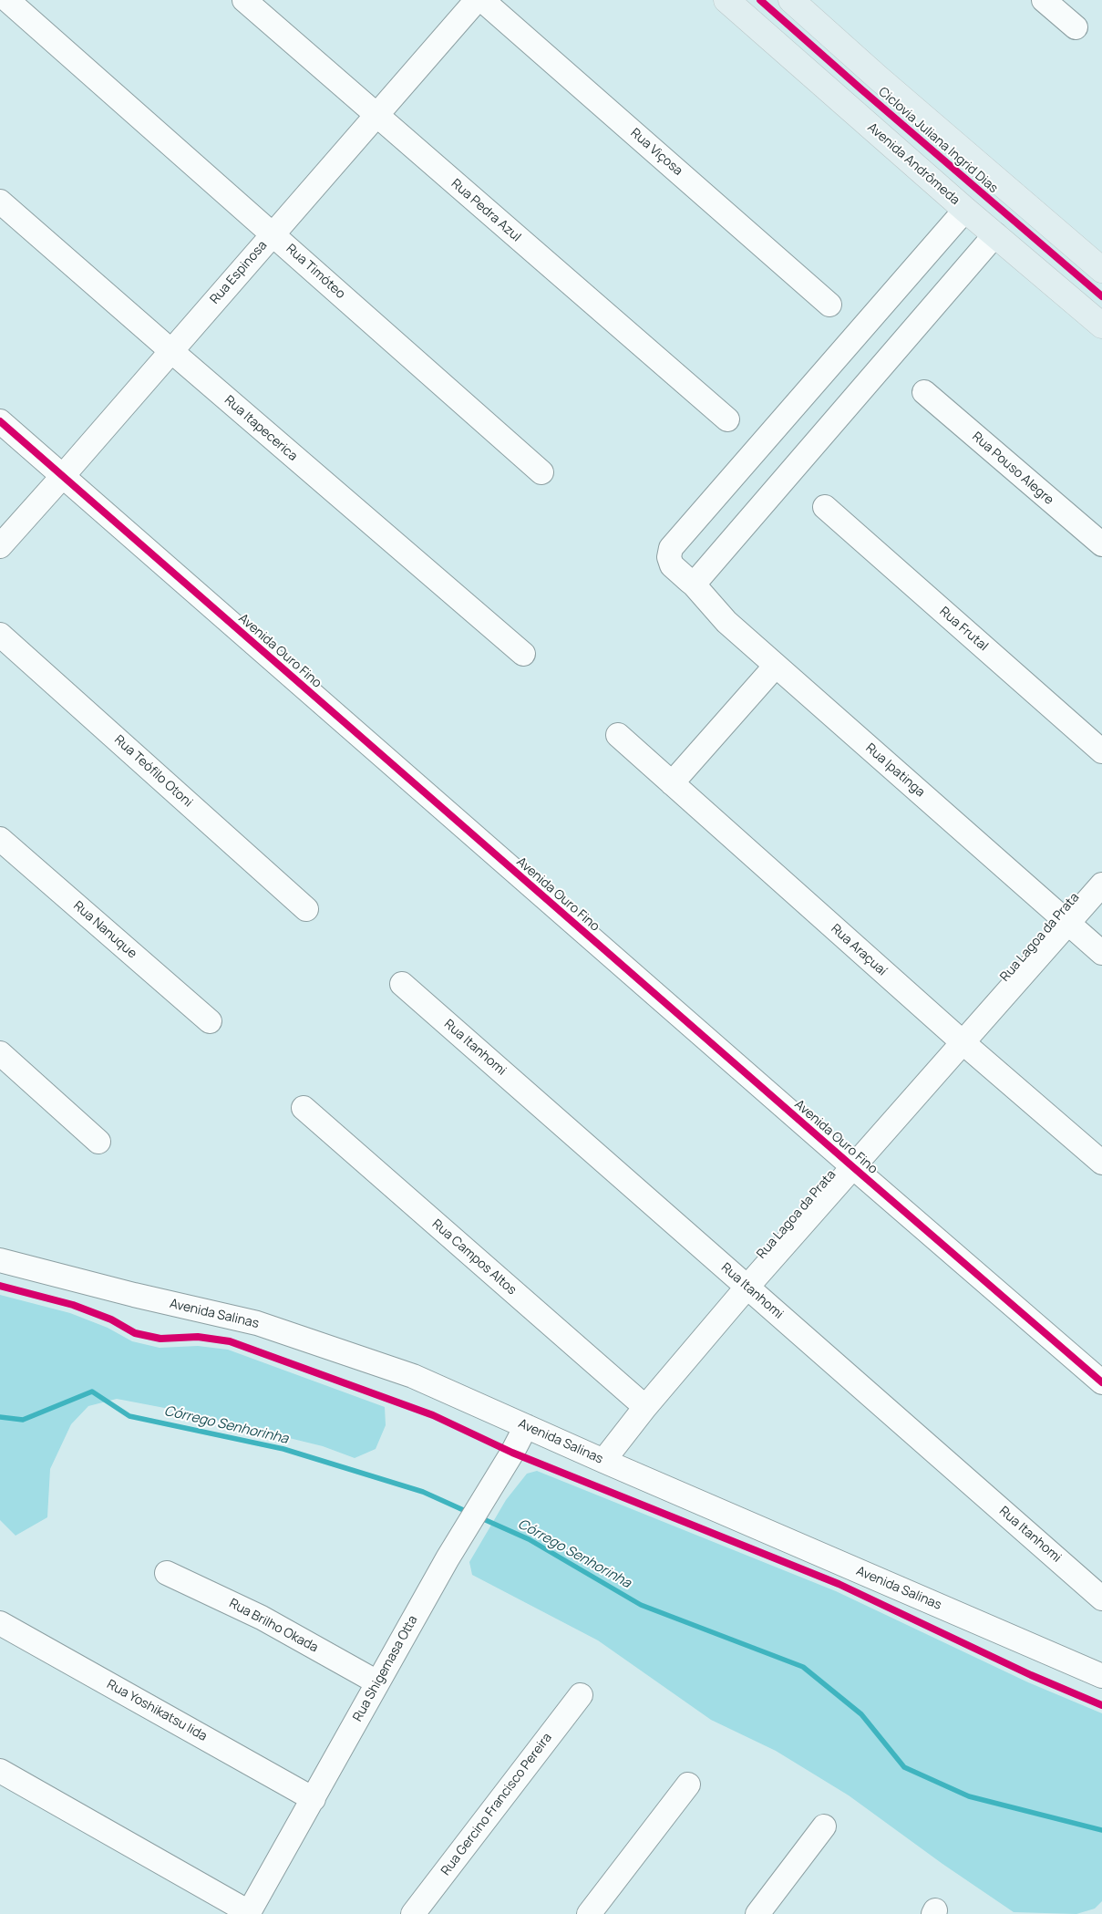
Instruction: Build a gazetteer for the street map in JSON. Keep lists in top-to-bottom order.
{
  "streets": {
    "main road": ["Avenida Andrômeda"],
    "street": [
      "Rua Viçosa",
      "Rua Pedra Azul",
      "Rua Timóteo",
      "Rua Espinosa",
      "Rua Itapecerica",
      "Rua Pouso Alegre",
      "Rua Frutal",
      "Avenida Ouro Fino",
      "Rua Ipatinga",
      "Rua Teófilo Otoni",
      "Rua Nanuque",
      "Rua Lagoa da Prata",
      "Rua Araçuaí",
      "Rua Itanhomi",
      "Rua Campos Altos",
      "Avenida Salinas",
      "Rua Brilho Okada",
      "Rua Shigemasa Otta",
      "Rua Yoshikatsu Iida",
      "Rua Gercino Francisco Pereira"
    ],
    "cycle path": ["Ciclovia Juliana Ingrid Dias"]
  },
  "crossings": [
    ["Avenida Andrômeda", "Rua Ipatinga"],
    ["Rua Pedra Azul", "Rua Espinosa"],
    ["Rua Timóteo", "Rua Espinosa"],
    ["Rua Espinosa", "Rua Itapecerica"],
    ["Rua Espinosa", "Avenida Ouro Fino"],
    ["Avenida Ouro Fino", "Rua Lagoa da Prata"],
    ["Rua Ipatinga", "Rua Lagoa da Prata"],
    ["Rua Lagoa da Prata", "Rua Araçuaí"],
    ["Rua Lagoa da Prata", "Rua Itanhomi"],
    ["Rua Lagoa da Prata", "Rua Campos Altos"],
    ["Rua Lagoa da Prata", "Avenida Salinas"],
    ["Avenida Salinas", "Rua Shigemasa Otta"],
    ["Rua Brilho Okada", "Rua Shigemasa Otta"],
    ["Rua Shigemasa Otta", "Rua Yoshikatsu Iida"]
  ],
  "water": ["Córrego Senhorinha"]
}
